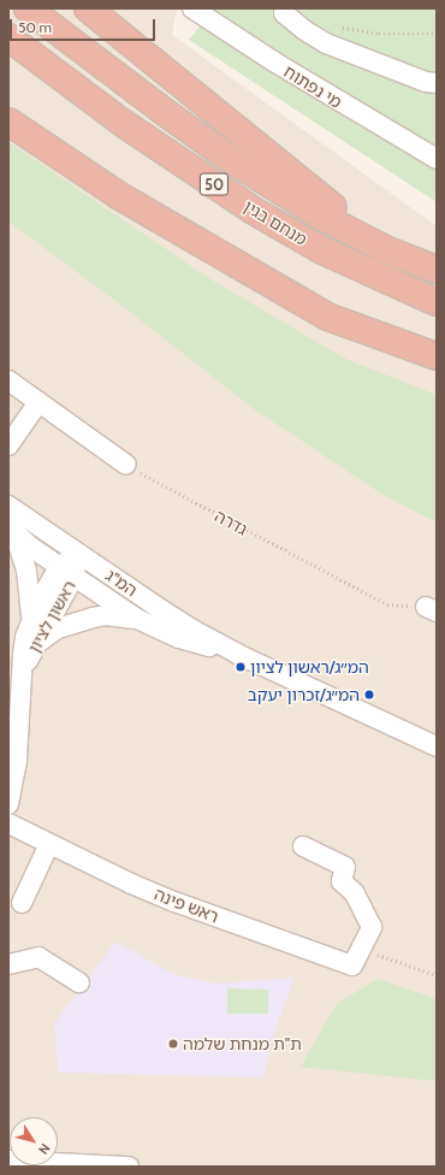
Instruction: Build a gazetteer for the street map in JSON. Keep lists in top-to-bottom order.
{
  "streets": {
    "highway": ["50", "מנחם בגין"],
    "street": [
      "מי נפתוח",
      "המ\"ג",
      "ראשון לציון",
      "ראש פינה"
    ],
    "path": ["גדרה"]
  },
  "crossings": [
    ["המ\"ג", "ראשון לציון"]
  ],
  "places": ["המ״ג/ראשון לציון", "המ״ג/זכרון יעקב", "ת\"ת מנחת שלמה"],
  "scale_bar": "50 m",
  "north": "bottom right"
}
